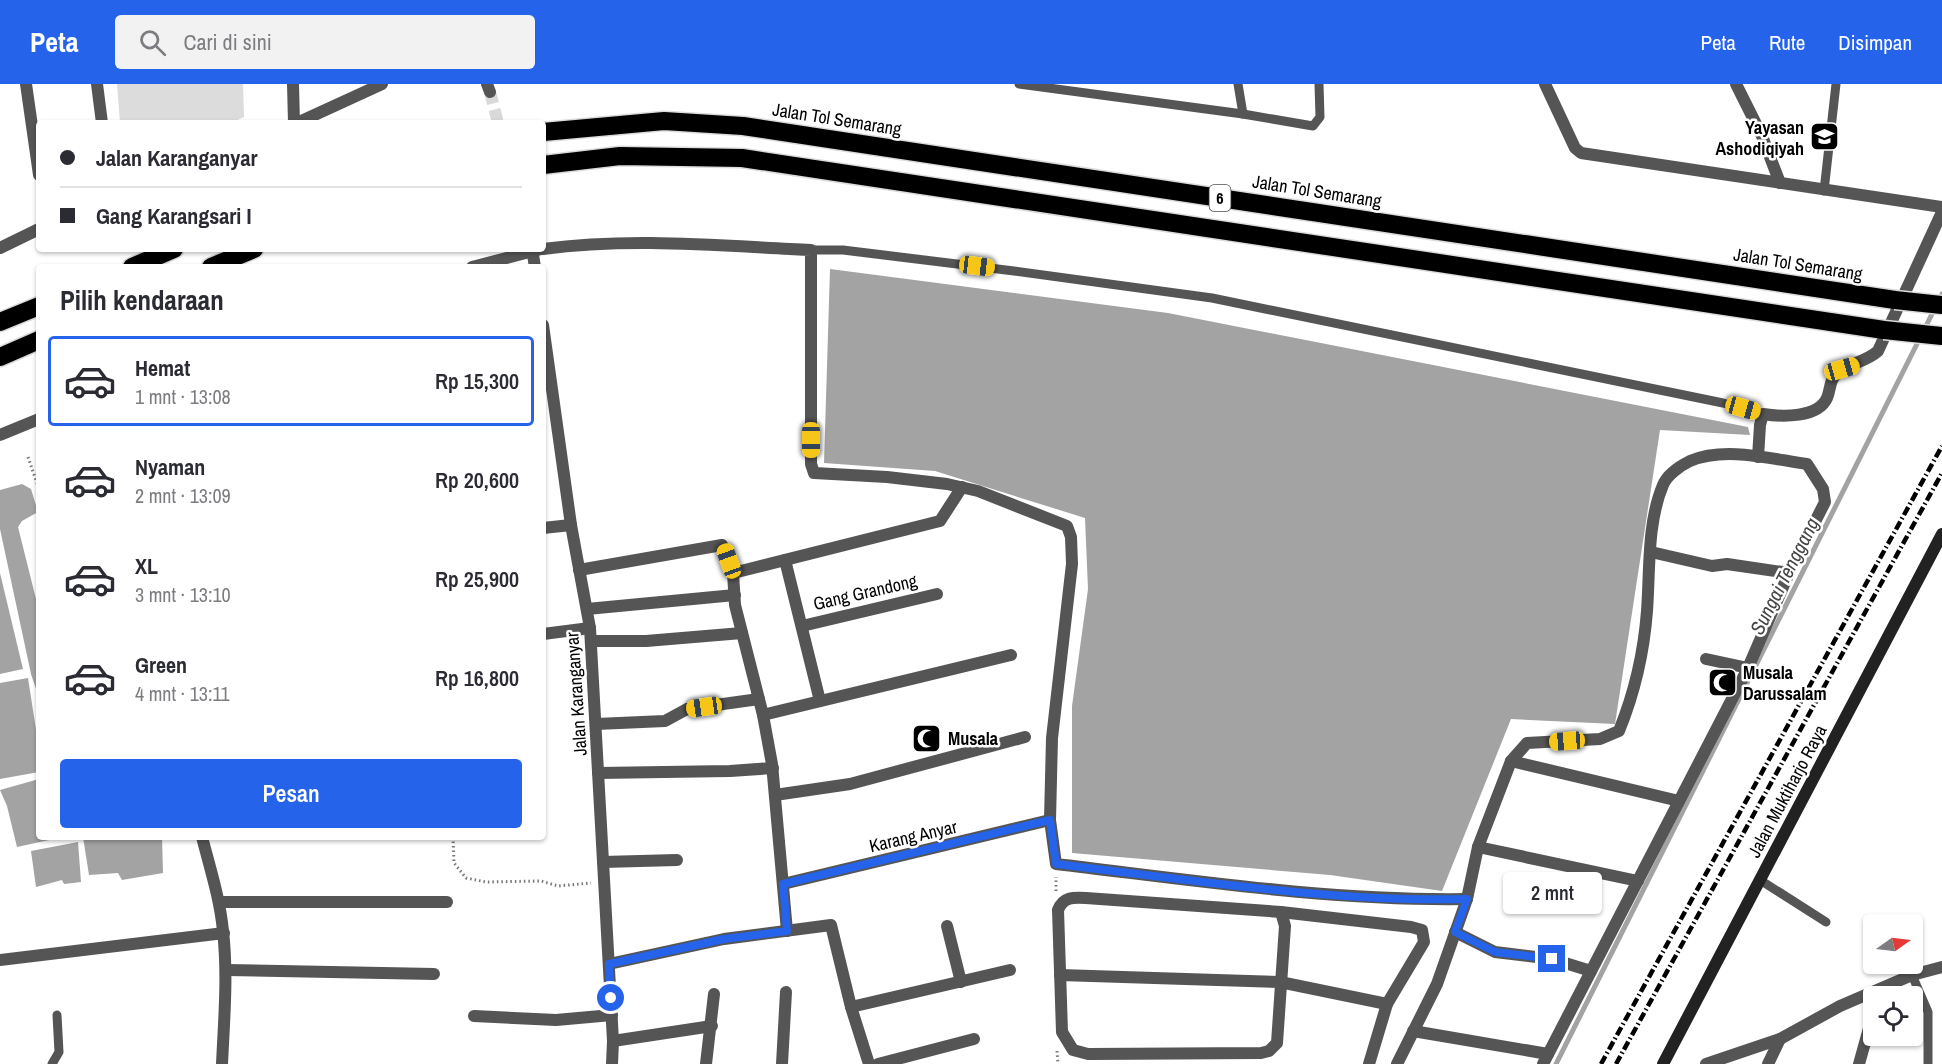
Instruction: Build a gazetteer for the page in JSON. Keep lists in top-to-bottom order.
{
  "streets": {
    "highway": ["Jalan Tol Semarang", "6"],
    "street": [
      "Gang Grandong",
      "Jalan Karanganyar",
      "Jalan Muktiharjo Raya",
      "Karang Anyar"
    ]
  },
  "water": ["Sungai Tenggang"],
  "places": {
    "school or university": ["Yayasan Ashodiqiyah"],
    "mosque": ["Musala Darussalam", "Musala"]
  },
  "north": "right",
  "page": {
    "header": "Peta",
    "search": "Cari di sini",
    "nav": ["Peta", "Rute", "Disimpan"],
    "banner": ["Jalan Karanganyar", "Gang Karangsari I"],
    "heading": "Pilih kendaraan",
    "list": [
      {
        "name": "Hemat",
        "note": "1 mnt · 13:08",
        "value": "Rp 15,300"
      },
      {
        "name": "Nyaman",
        "note": "2 mnt · 13:09",
        "value": "Rp 20,600"
      },
      {
        "name": "XL",
        "note": "3 mnt · 13:10",
        "value": "Rp 25,900"
      },
      {
        "name": "Green",
        "note": "4 mnt · 13:11",
        "value": "Rp 16,800"
      }
    ],
    "buttons": "Pesan",
    "bubble": "2 mnt"
  }
}
